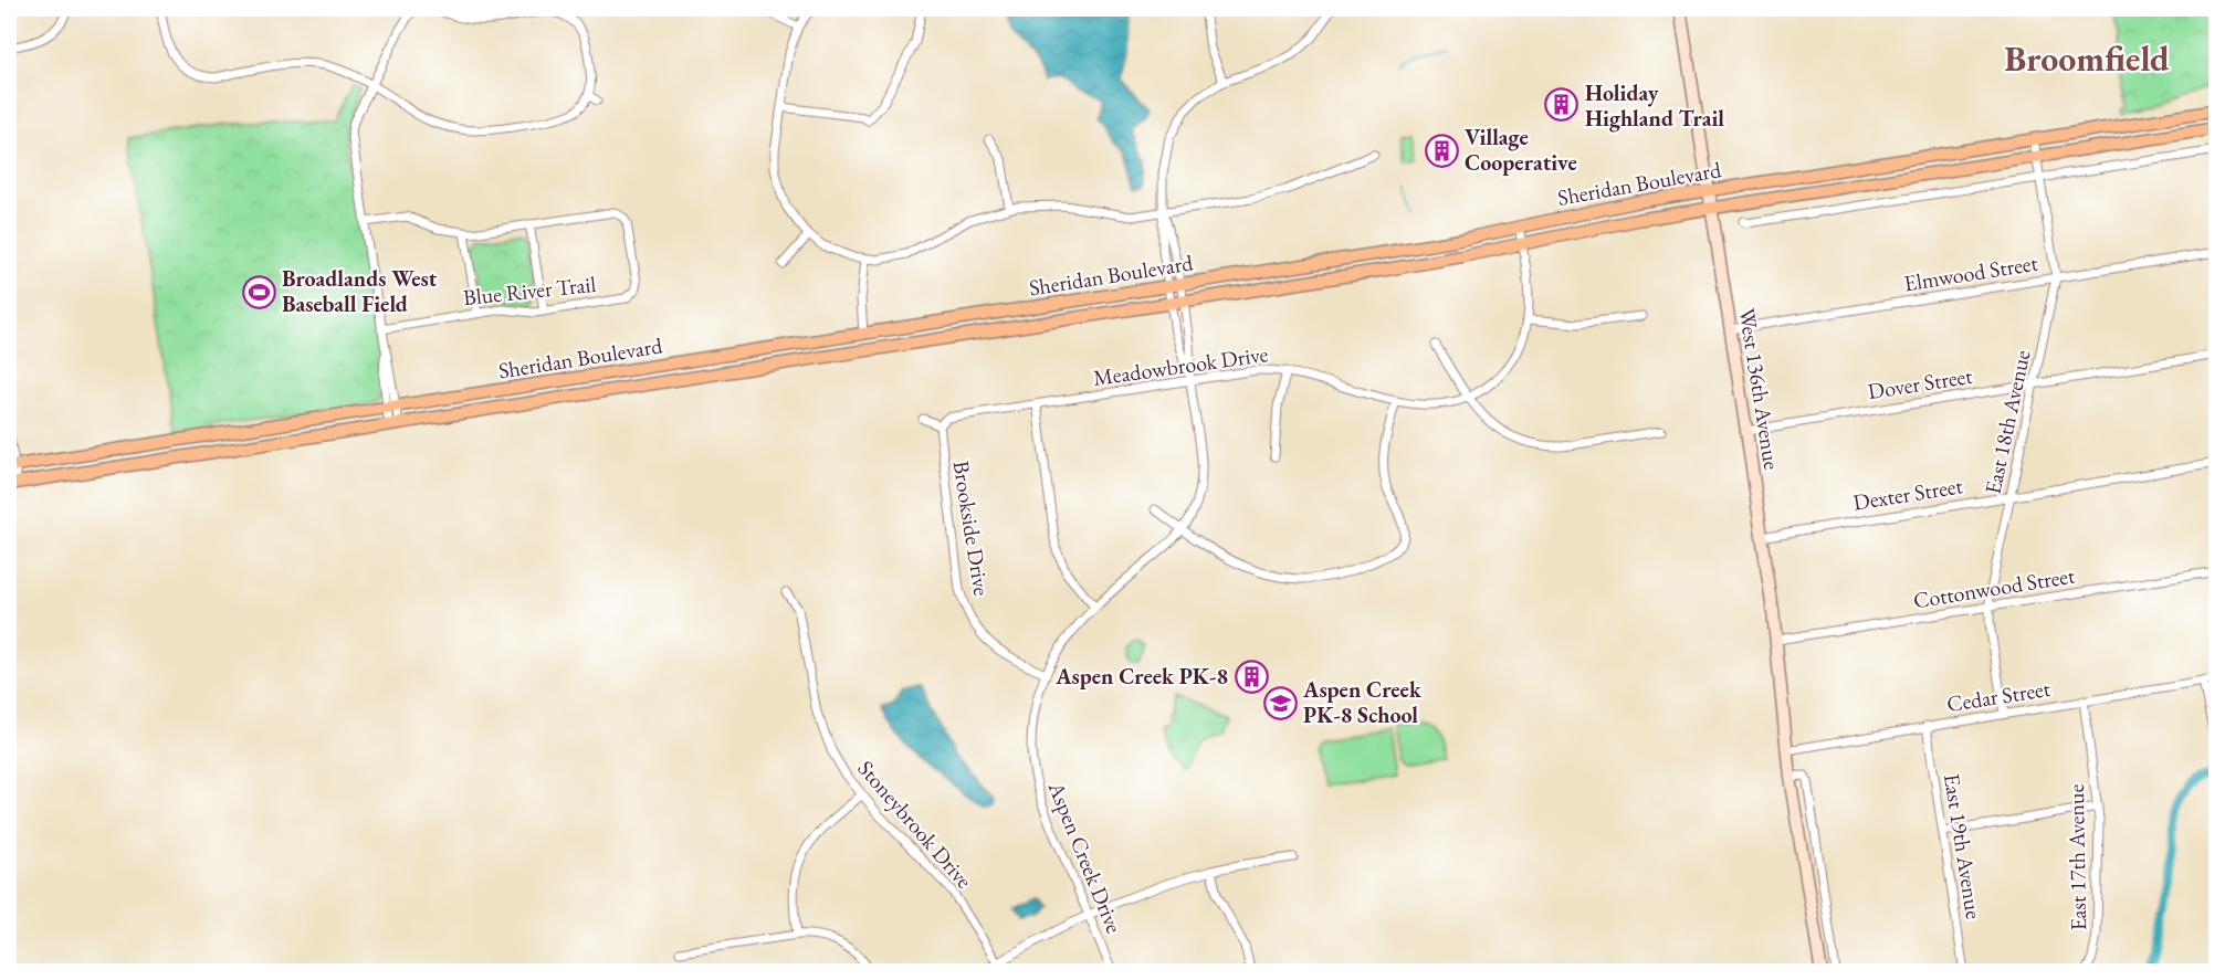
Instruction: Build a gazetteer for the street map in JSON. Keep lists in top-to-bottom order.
{
  "streets": {
    "main road": ["Sheridan Boulevard", "West 136th Avenue"],
    "street": [
      "Elmwood Street",
      "Blue River Trail",
      "Meadowbrook Drive",
      "Dover Street",
      "East 18th Avenue",
      "Dexter Street",
      "Brookside Drive",
      "Cottonwood Street",
      "Cedar Street",
      "Stoneybrook Drive",
      "East 19th Avenue",
      "Aspen Creek Drive",
      "East 17th Avenue"
    ]
  },
  "crossings": [
    ["Sheridan Boulevard", "Meadowbrook Drive"],
    ["Sheridan Boulevard", "West 136th Avenue"],
    ["Sheridan Boulevard", "East 18th Avenue"],
    ["Sheridan Boulevard", "Aspen Creek Drive"],
    ["Elmwood Street", "West 136th Avenue"],
    ["Elmwood Street", "East 18th Avenue"],
    ["Meadowbrook Drive", "Brookside Drive"],
    ["Meadowbrook Drive", "Aspen Creek Drive"],
    ["Dover Street", "West 136th Avenue"],
    ["Dover Street", "East 18th Avenue"],
    ["West 136th Avenue", "Dexter Street"],
    ["West 136th Avenue", "Cottonwood Street"],
    ["West 136th Avenue", "Cedar Street"],
    ["East 18th Avenue", "Dexter Street"],
    ["East 18th Avenue", "Cottonwood Street"],
    ["East 18th Avenue", "Cedar Street"],
    ["Brookside Drive", "Aspen Creek Drive"],
    ["Cedar Street", "East 19th Avenue"],
    ["Cedar Street", "East 17th Avenue"]
  ],
  "districts": ["Broomfield"],
  "places": {
    "building": ["Holiday Highland Trail", "Village Cooperative", "Aspen Creek PK-8"],
    "sports": ["Broadlands West Baseball Field"],
    "school or university": ["Aspen Creek PK-8 School"]
  }
}
